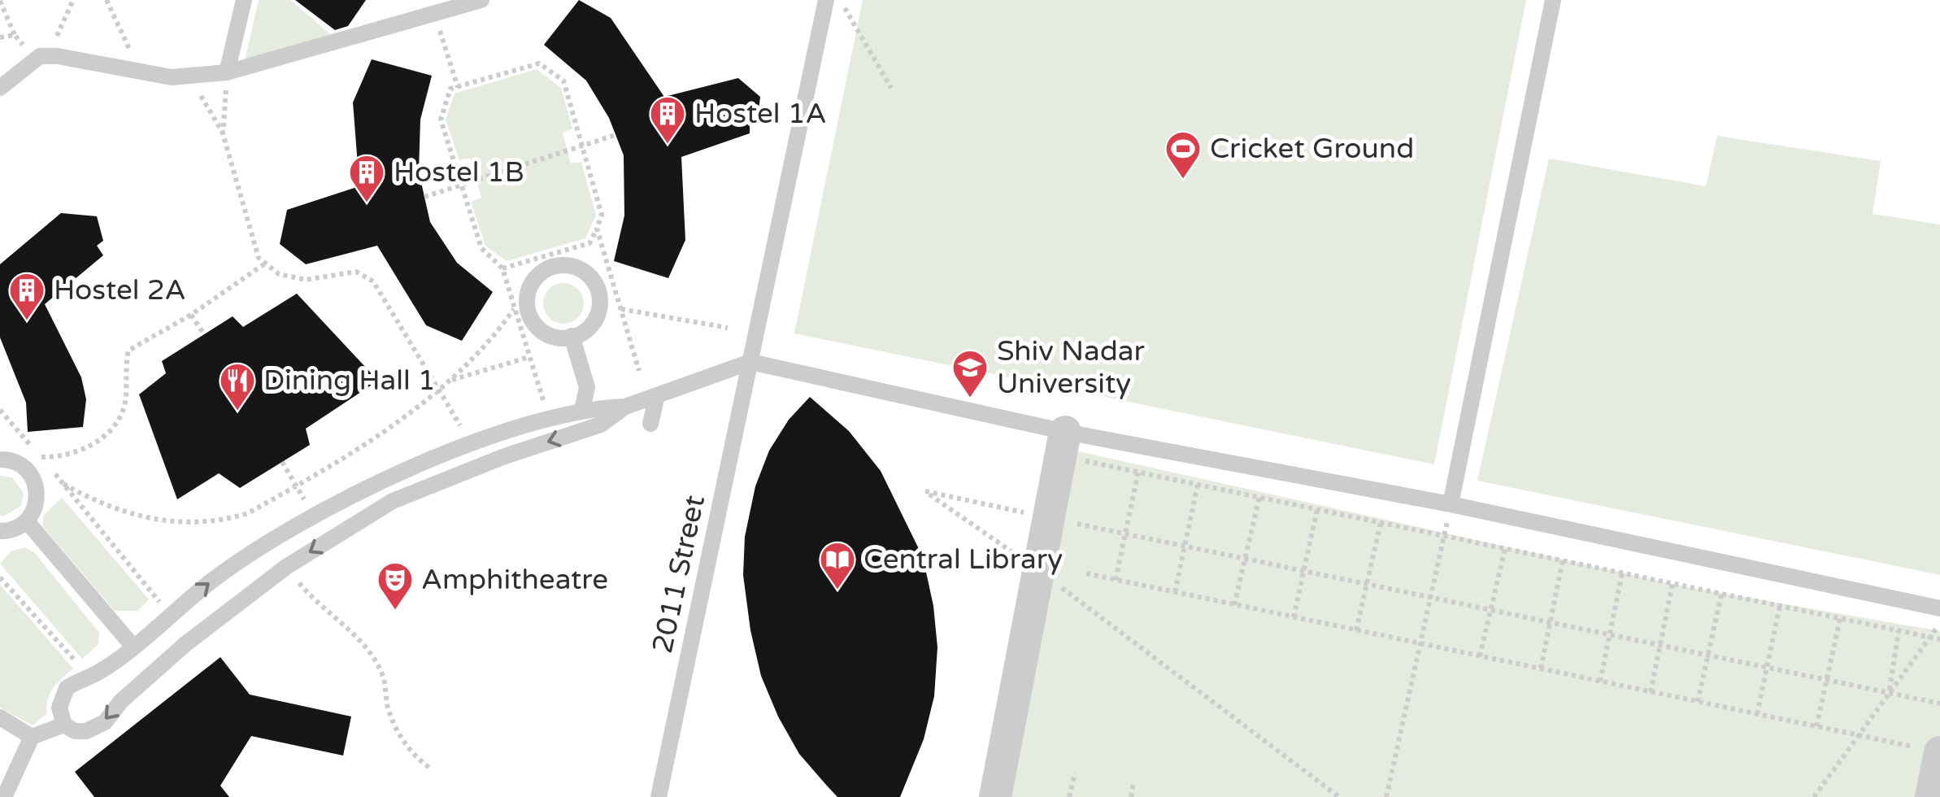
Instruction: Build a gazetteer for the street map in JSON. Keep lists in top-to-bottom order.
{
  "streets": {
    "lane": ["2011 Street"]
  },
  "places": {
    "building": ["Hostel 1A", "Hostel 1B", "Hostel 2A"],
    "sports": ["Cricket Ground"],
    "school or university": ["Shiv Nadar University"],
    "restaurant": ["Dining Hall 1"],
    "library": ["Central Library"],
    "theatre": ["Amphitheatre"]
  }
}
